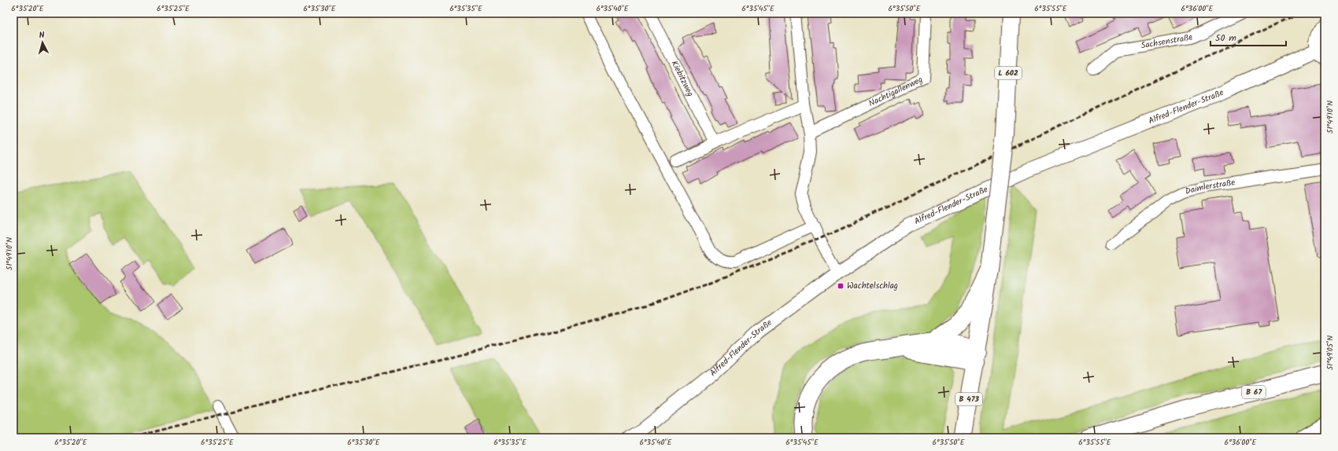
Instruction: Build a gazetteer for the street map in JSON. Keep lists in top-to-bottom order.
{
  "streets": {
    "main road": ["L 602", "B 67", "B 473"],
    "street": [
      "Sachsenstraße",
      "Kiebitzweg",
      "Nachtigallenweg",
      "Alfred-Flender-Straße",
      "Daimlerstraße"
    ]
  },
  "crossings": [
    ["L 602", "B 473"]
  ],
  "places": {
    "transit": ["Wachtelschlag"]
  },
  "scale_bar": "50 m",
  "north": "top",
  "coordinates": [
    "6°35'20\"E",
    "6°35'25\"E",
    "6°35'30\"E",
    "6°35'35\"E",
    "6°35'40\"E",
    "6°35'45\"E",
    "6°35'50\"E",
    "6°35'55\"E",
    "6°36'00\"E",
    "51°49'10\"N",
    "51°49'05\"N"
  ]
}
